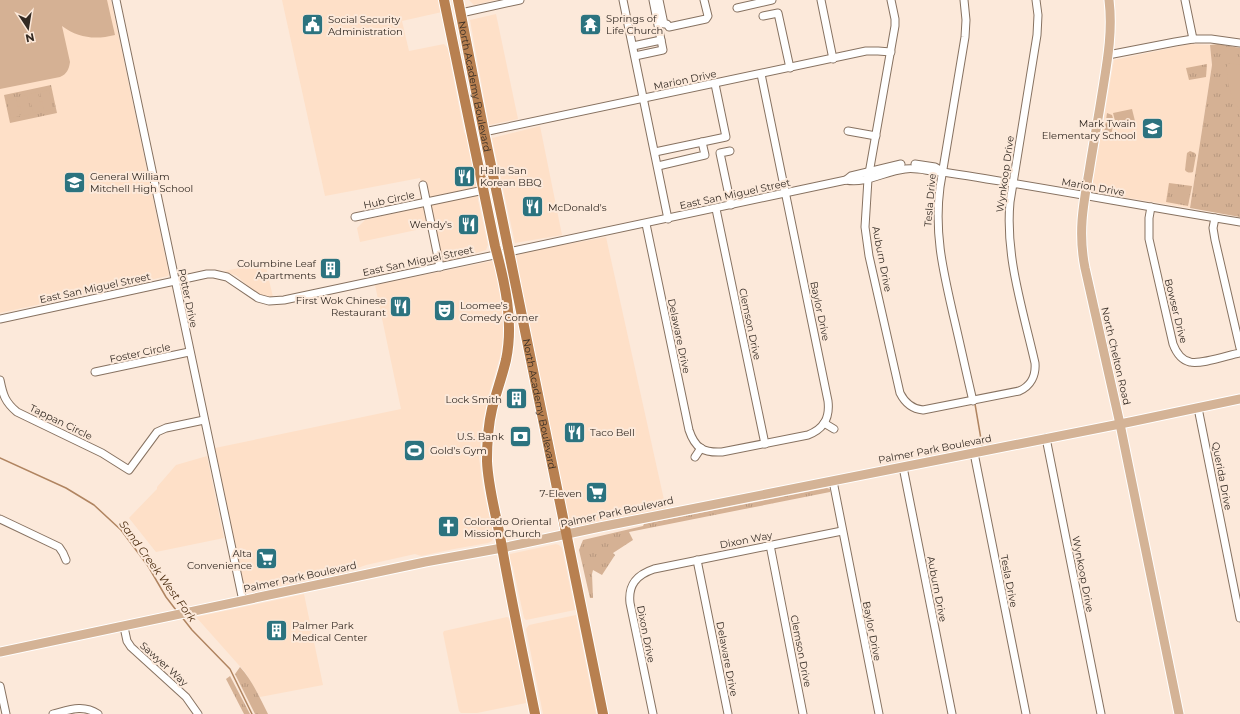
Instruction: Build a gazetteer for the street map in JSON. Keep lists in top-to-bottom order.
{
  "streets": {
    "highway": ["North Academy Boulevard"],
    "main road": ["North Chelton Road", "Palmer Park Boulevard"],
    "street": [
      "Marion Drive",
      "Wynkoop Drive",
      "East San Miguel Street",
      "Hub Circle",
      "Tesla Drive",
      "Auburn Drive",
      "Potter Drive",
      "Baylor Drive",
      "Bowser Drive",
      "Clemson Drive",
      "Delaware Drive",
      "Foster Circle",
      "Tappan Circle",
      "Querida Drive",
      "Dixon Way",
      "Dixon Drive",
      "Sawyer Way"
    ]
  },
  "crossings": [
    ["Marion Drive", "North Academy Boulevard"],
    ["Marion Drive", "Wynkoop Drive"],
    ["Marion Drive", "East San Miguel Street"],
    ["Marion Drive", "Tesla Drive"],
    ["Marion Drive", "Auburn Drive"],
    ["Marion Drive", "Baylor Drive"],
    ["Marion Drive", "Bowser Drive"],
    ["Marion Drive", "North Chelton Road"],
    ["North Academy Boulevard", "East San Miguel Street"],
    ["North Academy Boulevard", "Hub Circle"],
    ["North Academy Boulevard", "Palmer Park Boulevard"],
    ["Wynkoop Drive", "Tesla Drive"],
    ["Wynkoop Drive", "Auburn Drive"],
    ["Wynkoop Drive", "Palmer Park Boulevard"],
    ["East San Miguel Street", "Hub Circle"],
    ["East San Miguel Street", "Auburn Drive"],
    ["East San Miguel Street", "Potter Drive"],
    ["East San Miguel Street", "Baylor Drive"],
    ["East San Miguel Street", "Clemson Drive"],
    ["East San Miguel Street", "Delaware Drive"],
    ["Tesla Drive", "Auburn Drive"],
    ["Tesla Drive", "Palmer Park Boulevard"],
    ["Auburn Drive", "Palmer Park Boulevard"],
    ["Potter Drive", "Foster Circle"],
    ["Potter Drive", "Tappan Circle"],
    ["Potter Drive", "Palmer Park Boulevard"],
    ["Baylor Drive", "Palmer Park Boulevard"],
    ["Baylor Drive", "Dixon Way"],
    ["Clemson Drive", "Dixon Way"],
    ["Delaware Drive", "Dixon Way"],
    ["North Chelton Road", "Palmer Park Boulevard"],
    ["Palmer Park Boulevard", "Querida Drive"],
    ["Palmer Park Boulevard", "Sawyer Way"],
    ["Dixon Way", "Dixon Drive"]
  ],
  "water": ["Sand Creek West Fork"],
  "places": {
    "temple": ["Springs of Life Church"],
    "public building": ["Social Security Administration"],
    "school or university": ["Mark Twain Elementary School", "General William Mitchell High School"],
    "restaurant": [
      "Halla San Korean BBQ",
      "McDonald's",
      "Wendy's",
      "First Wok Chinese Restaurant",
      "Taco Bell"
    ],
    "building": ["Columbine Leaf Apartments", "Lock Smith", "Palmer Park Medical Center"],
    "theatre": ["Loomee's Comedy Corner"],
    "bank": ["U.S. Bank"],
    "sports": ["Gold's Gym"],
    "supermarket": ["7-Eleven", "Alta Convenience"],
    "church": ["Colorado Oriental Mission Church"]
  },
  "north": "bottom"
}
